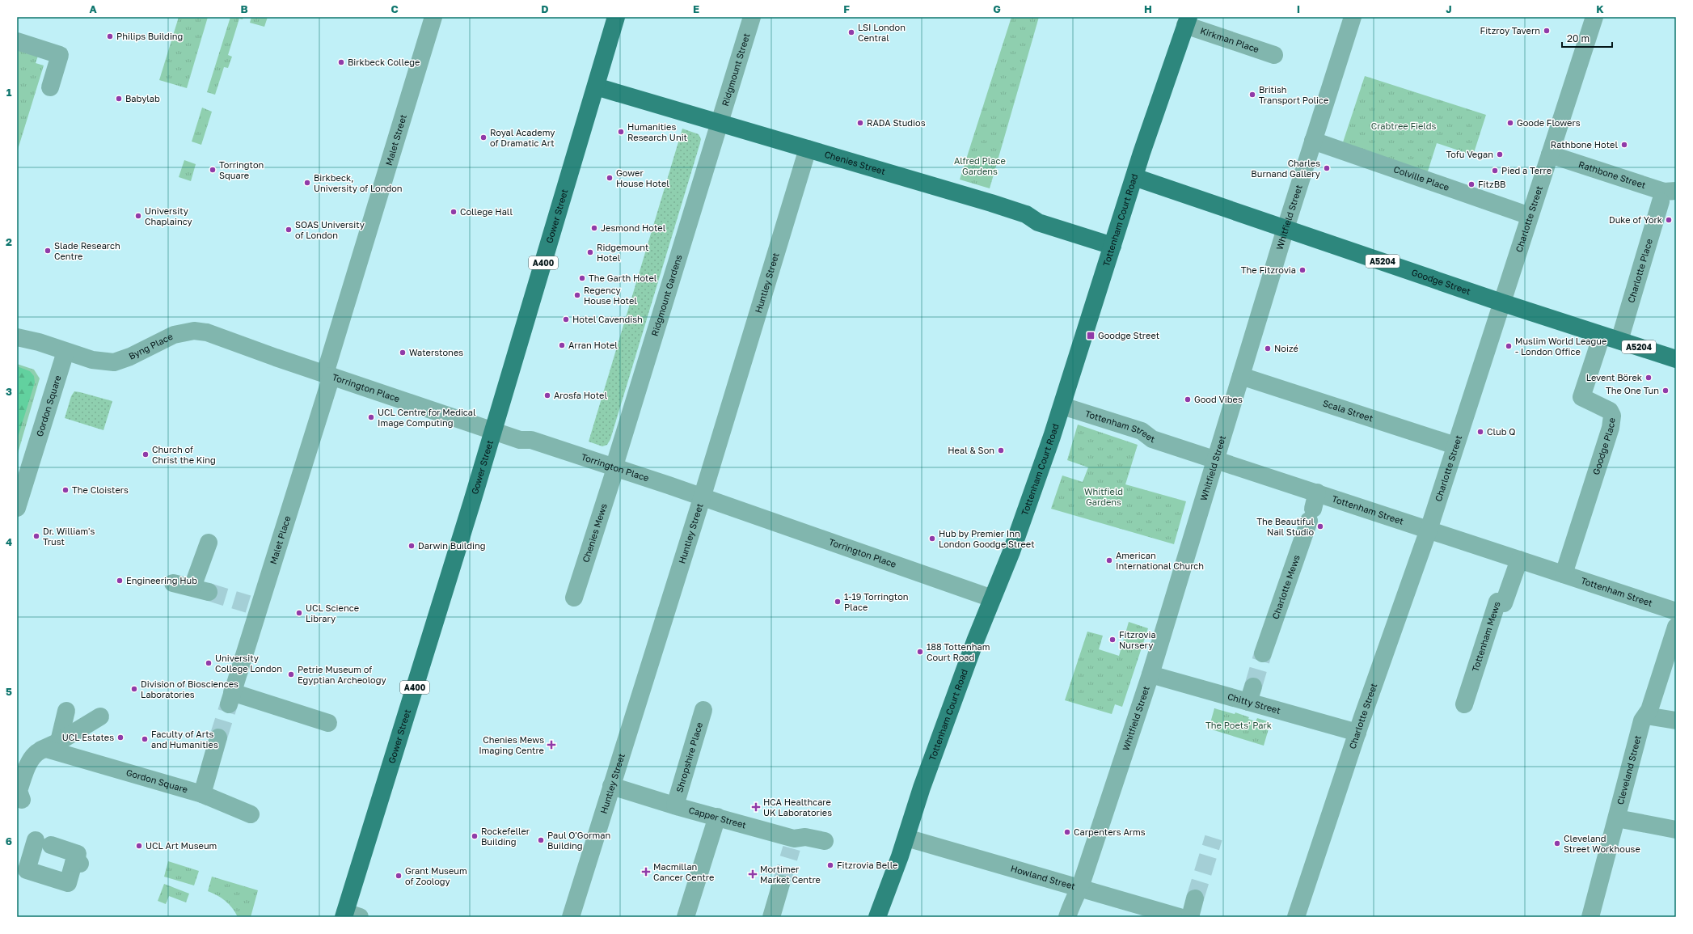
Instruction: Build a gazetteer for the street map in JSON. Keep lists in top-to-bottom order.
{
  "streets": {
    "main road": [
      "Chenies Street",
      "Gower Street",
      "Tottenham Court Road",
      "A5204",
      "A400",
      "Goodge Street"
    ],
    "street": [
      "Kirkman Place",
      "Ridgmount Street",
      "Malet Street",
      "Rathbone Street",
      "Colville Place",
      "Whitfield Street",
      "Charlotte Street",
      "Charlotte Place",
      "Huntley Street",
      "Ridgmount Gardens",
      "Byng Place",
      "Torrington Place",
      "Gordon Square",
      "Scala Street",
      "Tottenham Street",
      "Goodge Place",
      "Chenies Mews",
      "Malet Place",
      "Charlotte Mews",
      "Tottenham Mews",
      "Chitty Street",
      "Shropshire Place",
      "Cleveland Street",
      "Capper Street",
      "Howland Street"
    ]
  },
  "crossings": [
    ["Kirkman Place", "Tottenham Court Road"],
    ["Ridgmount Street", "Chenies Street"],
    ["Ridgmount Street", "Ridgmount Gardens"],
    ["Malet Street", "Torrington Place"],
    ["Malet Street", "Malet Place"],
    ["Chenies Street", "Gower Street"],
    ["Chenies Street", "Tottenham Court Road"],
    ["Chenies Street", "Huntley Street"],
    ["Chenies Street", "Ridgmount Gardens"],
    ["Rathbone Street", "Charlotte Street"],
    ["Colville Place", "Whitfield Street"],
    ["Colville Place", "Charlotte Street"],
    ["Gower Street", "Torrington Place"],
    ["Whitfield Street", "Goodge Street"],
    ["Whitfield Street", "Scala Street"],
    ["Whitfield Street", "Tottenham Street"],
    ["Whitfield Street", "Chitty Street"],
    ["Whitfield Street", "Howland Street"],
    ["Charlotte Street", "Goodge Street"],
    ["Charlotte Street", "Scala Street"],
    ["Charlotte Street", "Tottenham Street"],
    ["Charlotte Street", "Chitty Street"],
    ["Tottenham Court Road", "Goodge Street"],
    ["Tottenham Court Road", "Torrington Place"],
    ["Tottenham Court Road", "Tottenham Street"],
    ["Tottenham Court Road", "Howland Street"],
    ["Charlotte Place", "Goodge Street"],
    ["Goodge Street", "Goodge Place"],
    ["Huntley Street", "Torrington Place"],
    ["Huntley Street", "Capper Street"],
    ["Ridgmount Gardens", "Torrington Place"],
    ["Ridgmount Gardens", "Chenies Mews"],
    ["Byng Place", "Torrington Place"],
    ["Byng Place", "Gordon Square"],
    ["Torrington Place", "Chenies Mews"],
    ["Torrington Place", "Malet Place"],
    ["Tottenham Street", "Goodge Place"],
    ["Tottenham Street", "Charlotte Mews"],
    ["Tottenham Street", "Tottenham Mews"],
    ["Shropshire Place", "Capper Street"]
  ],
  "parks": [
    "Crabtree Fields",
    "Alfred Place Gardens",
    "Whitfield Gardens",
    "The Poets' Park"
  ],
  "places": {
    "other": [
      "Fitzroy Tavern",
      "LSI London Central",
      "Philips Building",
      "Birkbeck College",
      "British Transport Police",
      "Babylab",
      "RADA Studios",
      "Goode Flowers",
      "Humanities Research Unit",
      "Royal Academy of Dramatic Art",
      "Rathbone Hotel",
      "Tofu Vegan",
      "Charles Burnand Gallery",
      "Torrington Square",
      "Pied a Terre",
      "Gower House Hotel",
      "Birkbeck, University of London",
      "FitzBB",
      "College Hall",
      "University Chaplaincy",
      "Duke of York",
      "Jesmond Hotel",
      "SOAS University of London",
      "Slade Research Centre",
      "Ridgemount Hotel",
      "The Fitzrovia",
      "The Garth Hotel",
      "Regency House Hotel",
      "Hotel Cavendish",
      "Arran Hotel",
      "Muslim World League - London Office",
      "Noizé",
      "Waterstones",
      "Levent Börek",
      "The One Tun",
      "Arosfa Hotel",
      "Good Vibes",
      "UCL Centre for Medical Image Computing",
      "Club Q",
      "Heal & Son",
      "Church of Christ the King",
      "The Cloisters",
      "The Beautiful Nail Studio",
      "Dr. William's Trust",
      "Hub by Premier Inn London Goodge Street",
      "Darwin Building",
      "American International Church",
      "Engineering Hub",
      "1-19 Torrington Place",
      "UCL Science Library",
      "Fitzrovia Nursery",
      "188 Tottenham Court Road",
      "University College London",
      "Petrie Museum of Egyptian Archeology",
      "Division of Biosciences Laboratories",
      "UCL Estates",
      "Faculty of Arts and Humanities",
      "Carpenters Arms",
      "Rockefeller Building",
      "Paul O'Gorman Building",
      "Cleveland Street Workhouse",
      "UCL Art Museum",
      "Fitzrovia Belle",
      "Grant Museum of Zoology"
    ],
    "transit": ["Goodge Street"],
    "health": [
      "Chenies Mews Imaging Centre",
      "HCA Healthcare UK Laboratories",
      "Macmillan Cancer Centre",
      "Mortimer Market Centre"
    ]
  },
  "scale_bar": "20 m",
  "grid": {
    "columns": [
      "A",
      "B",
      "C",
      "D",
      "E",
      "F",
      "G",
      "H",
      "I",
      "J",
      "K"
    ],
    "rows": [
      "1",
      "2",
      "3",
      "4",
      "5",
      "6"
    ]
  }
}
